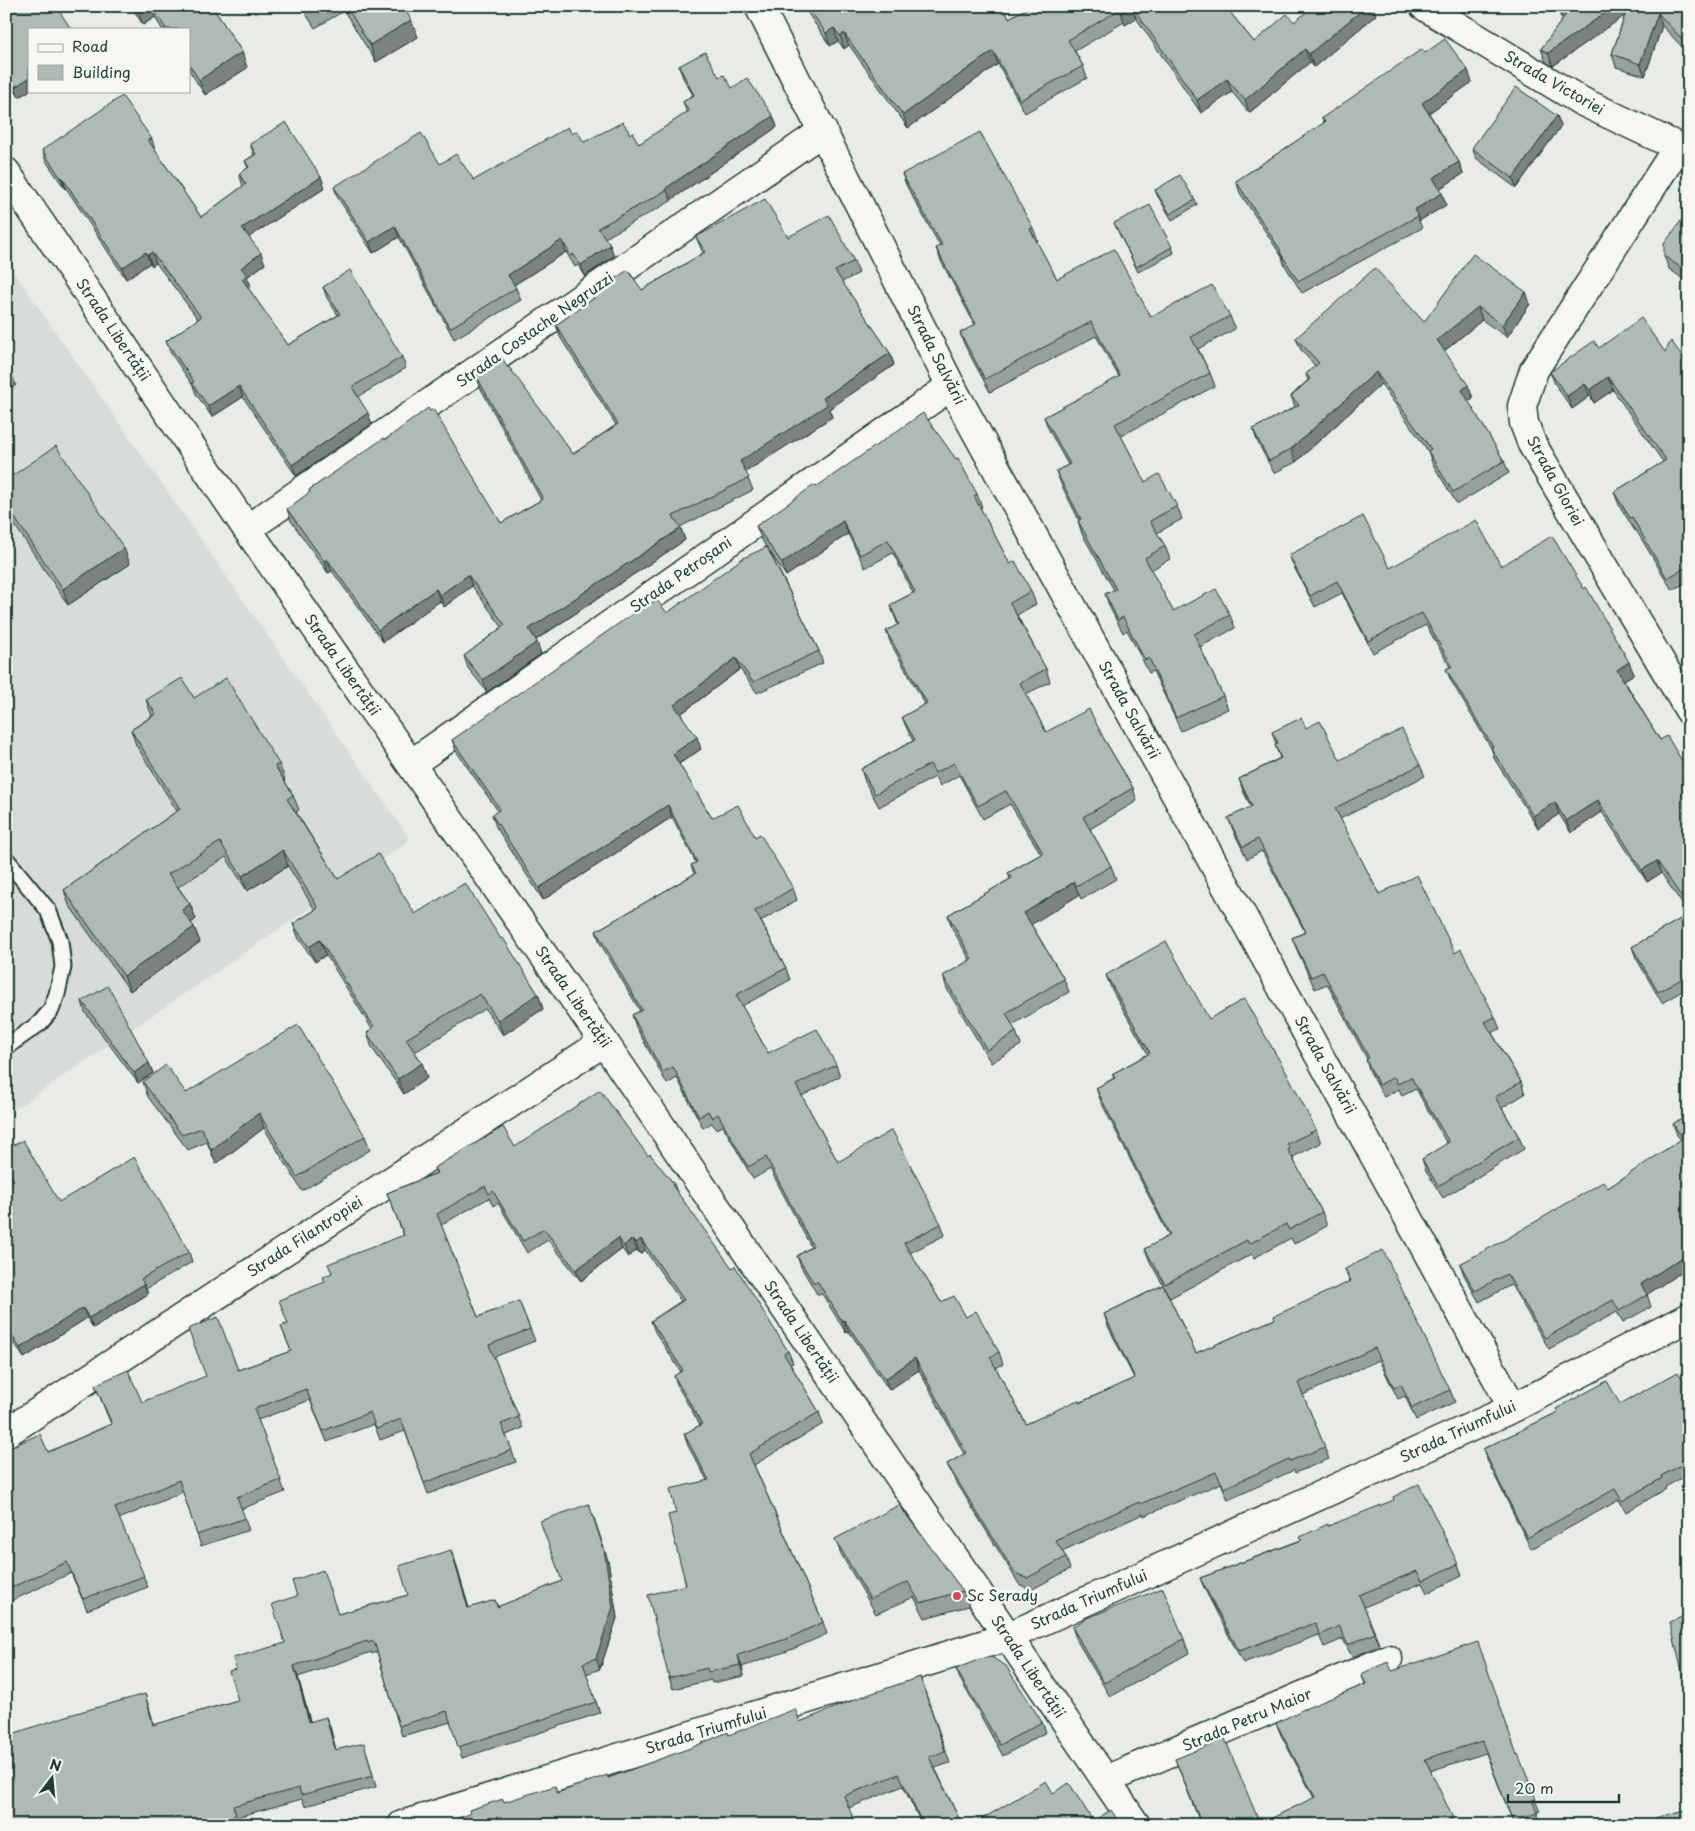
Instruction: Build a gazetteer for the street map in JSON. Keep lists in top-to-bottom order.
{
  "streets": {
    "street": [
      "Strada Victoriei",
      "Strada Libertății",
      "Strada Costache Negruzzi",
      "Strada Salvării",
      "Strada Gloriei",
      "Strada Petroșani",
      "Strada Filantropiei",
      "Strada Triumfului",
      "Strada Petru Maior"
    ]
  },
  "crossings": [
    ["Strada Victoriei", "Strada Gloriei"],
    ["Strada Libertății", "Strada Costache Negruzzi"],
    ["Strada Libertății", "Strada Petroșani"],
    ["Strada Libertății", "Strada Filantropiei"],
    ["Strada Libertății", "Strada Triumfului"],
    ["Strada Libertății", "Strada Petru Maior"],
    ["Strada Costache Negruzzi", "Strada Salvării"],
    ["Strada Salvării", "Strada Petroșani"],
    ["Strada Salvării", "Strada Triumfului"]
  ],
  "places": ["Sc Serady"],
  "legend": ["Road", "Building"],
  "scale_bar": "20 m",
  "north": "top"
}
